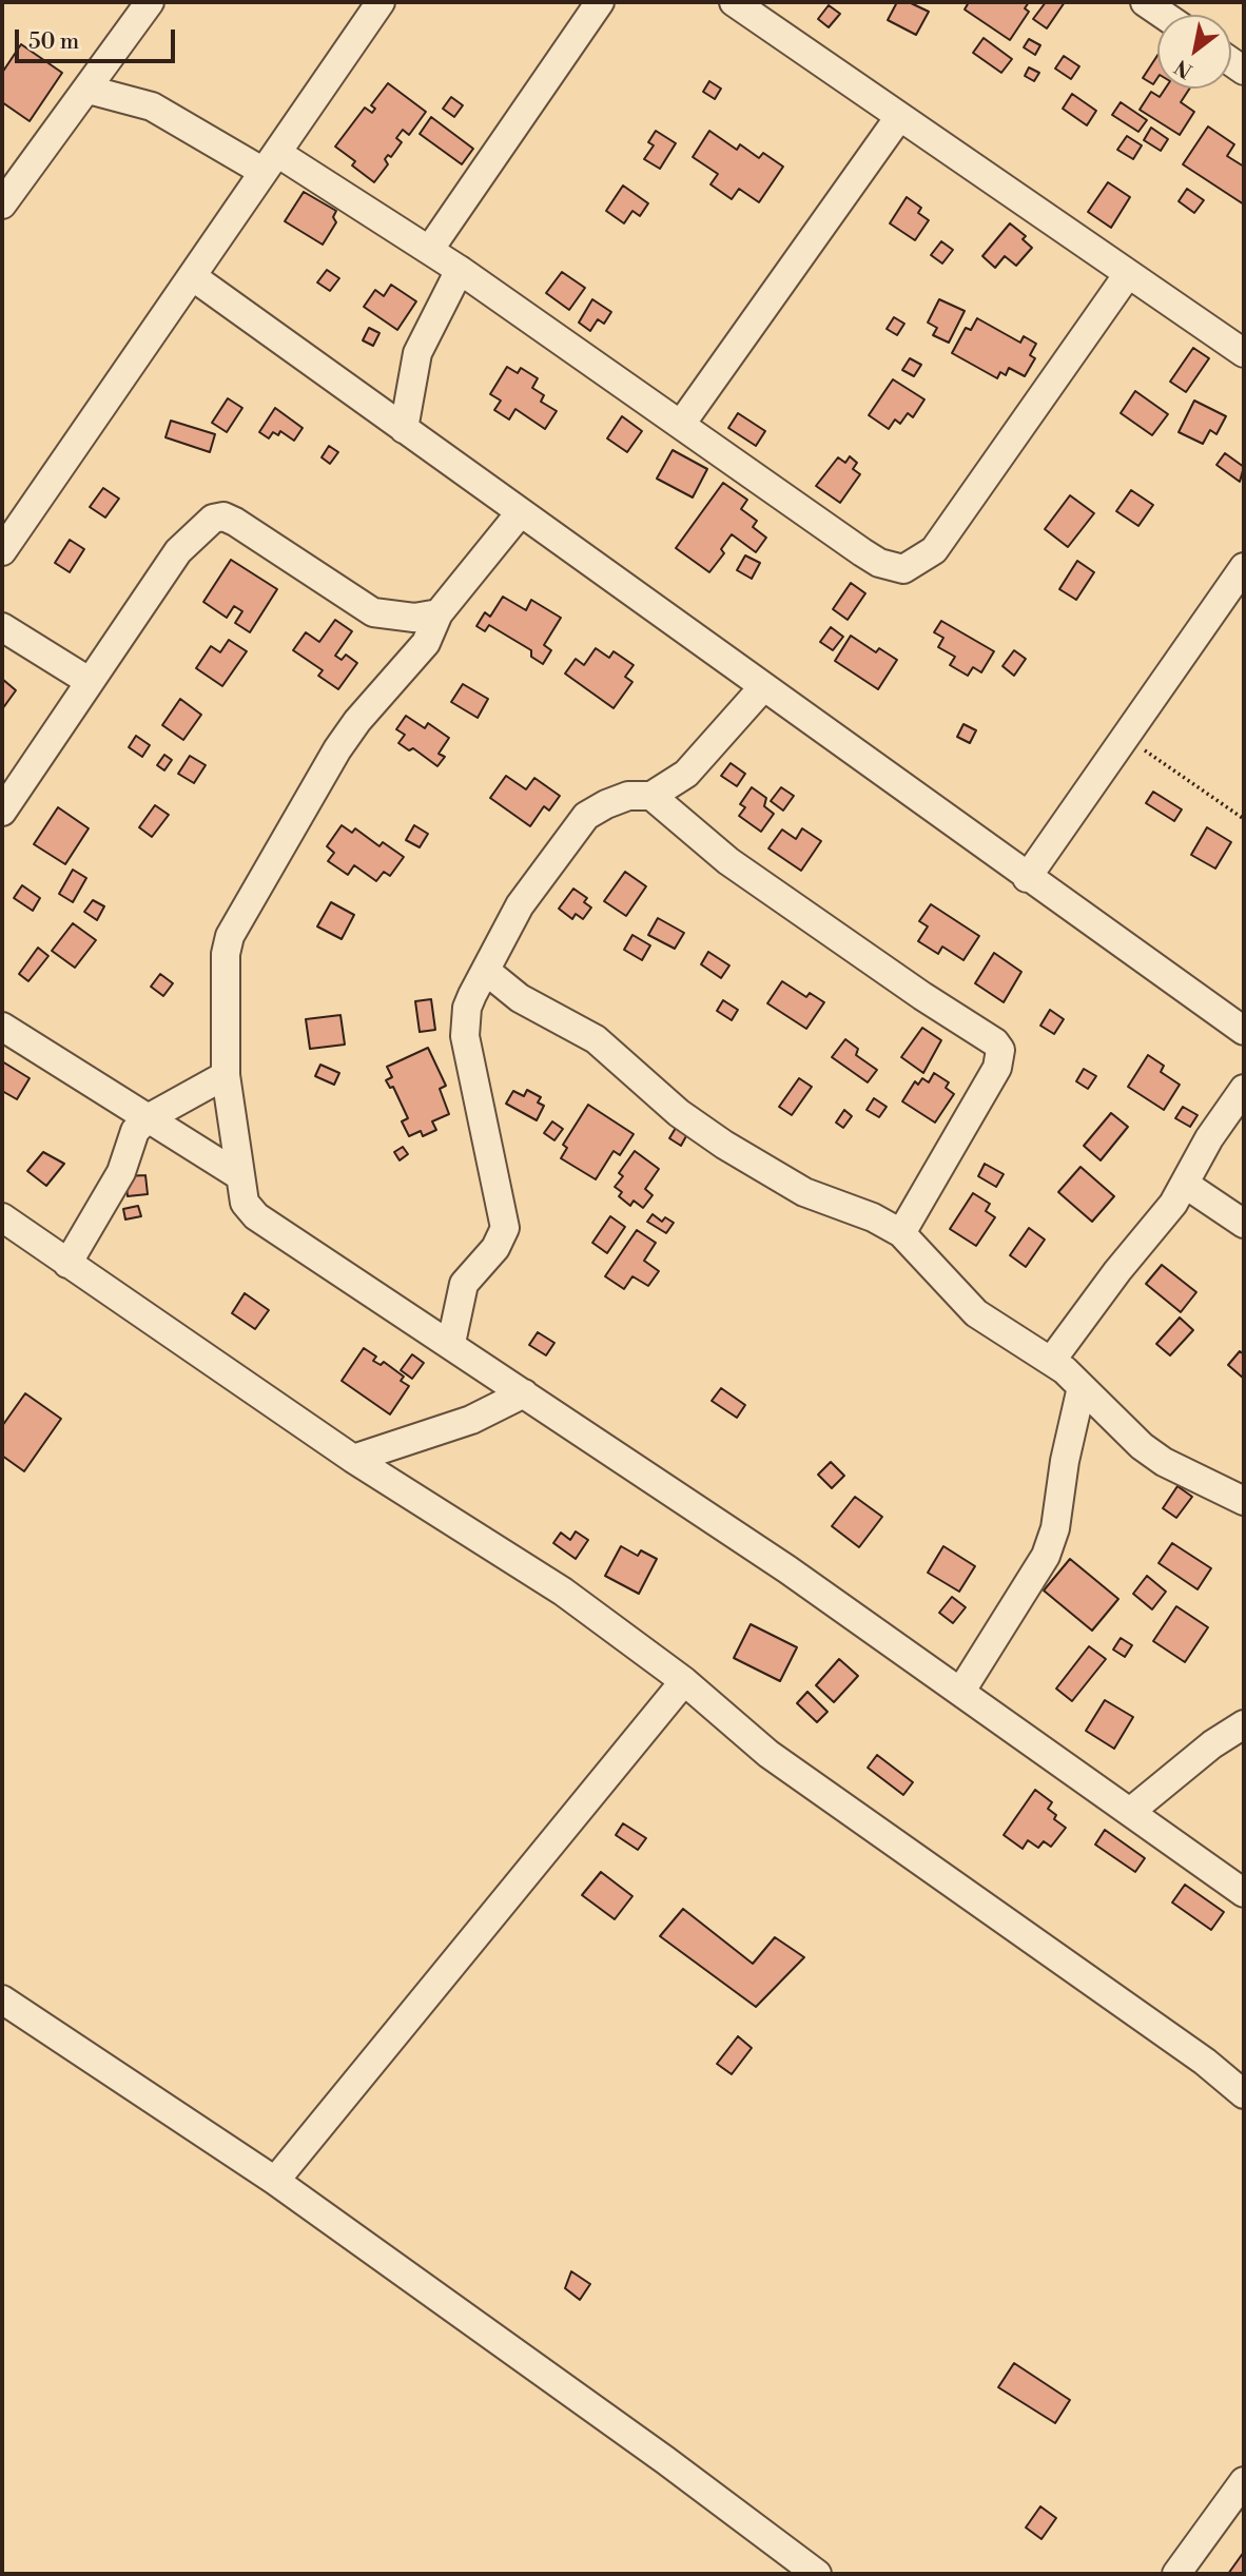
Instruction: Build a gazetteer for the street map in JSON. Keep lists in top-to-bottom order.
{
  "scale_bar": "50 m",
  "north": "bottom left"
}
